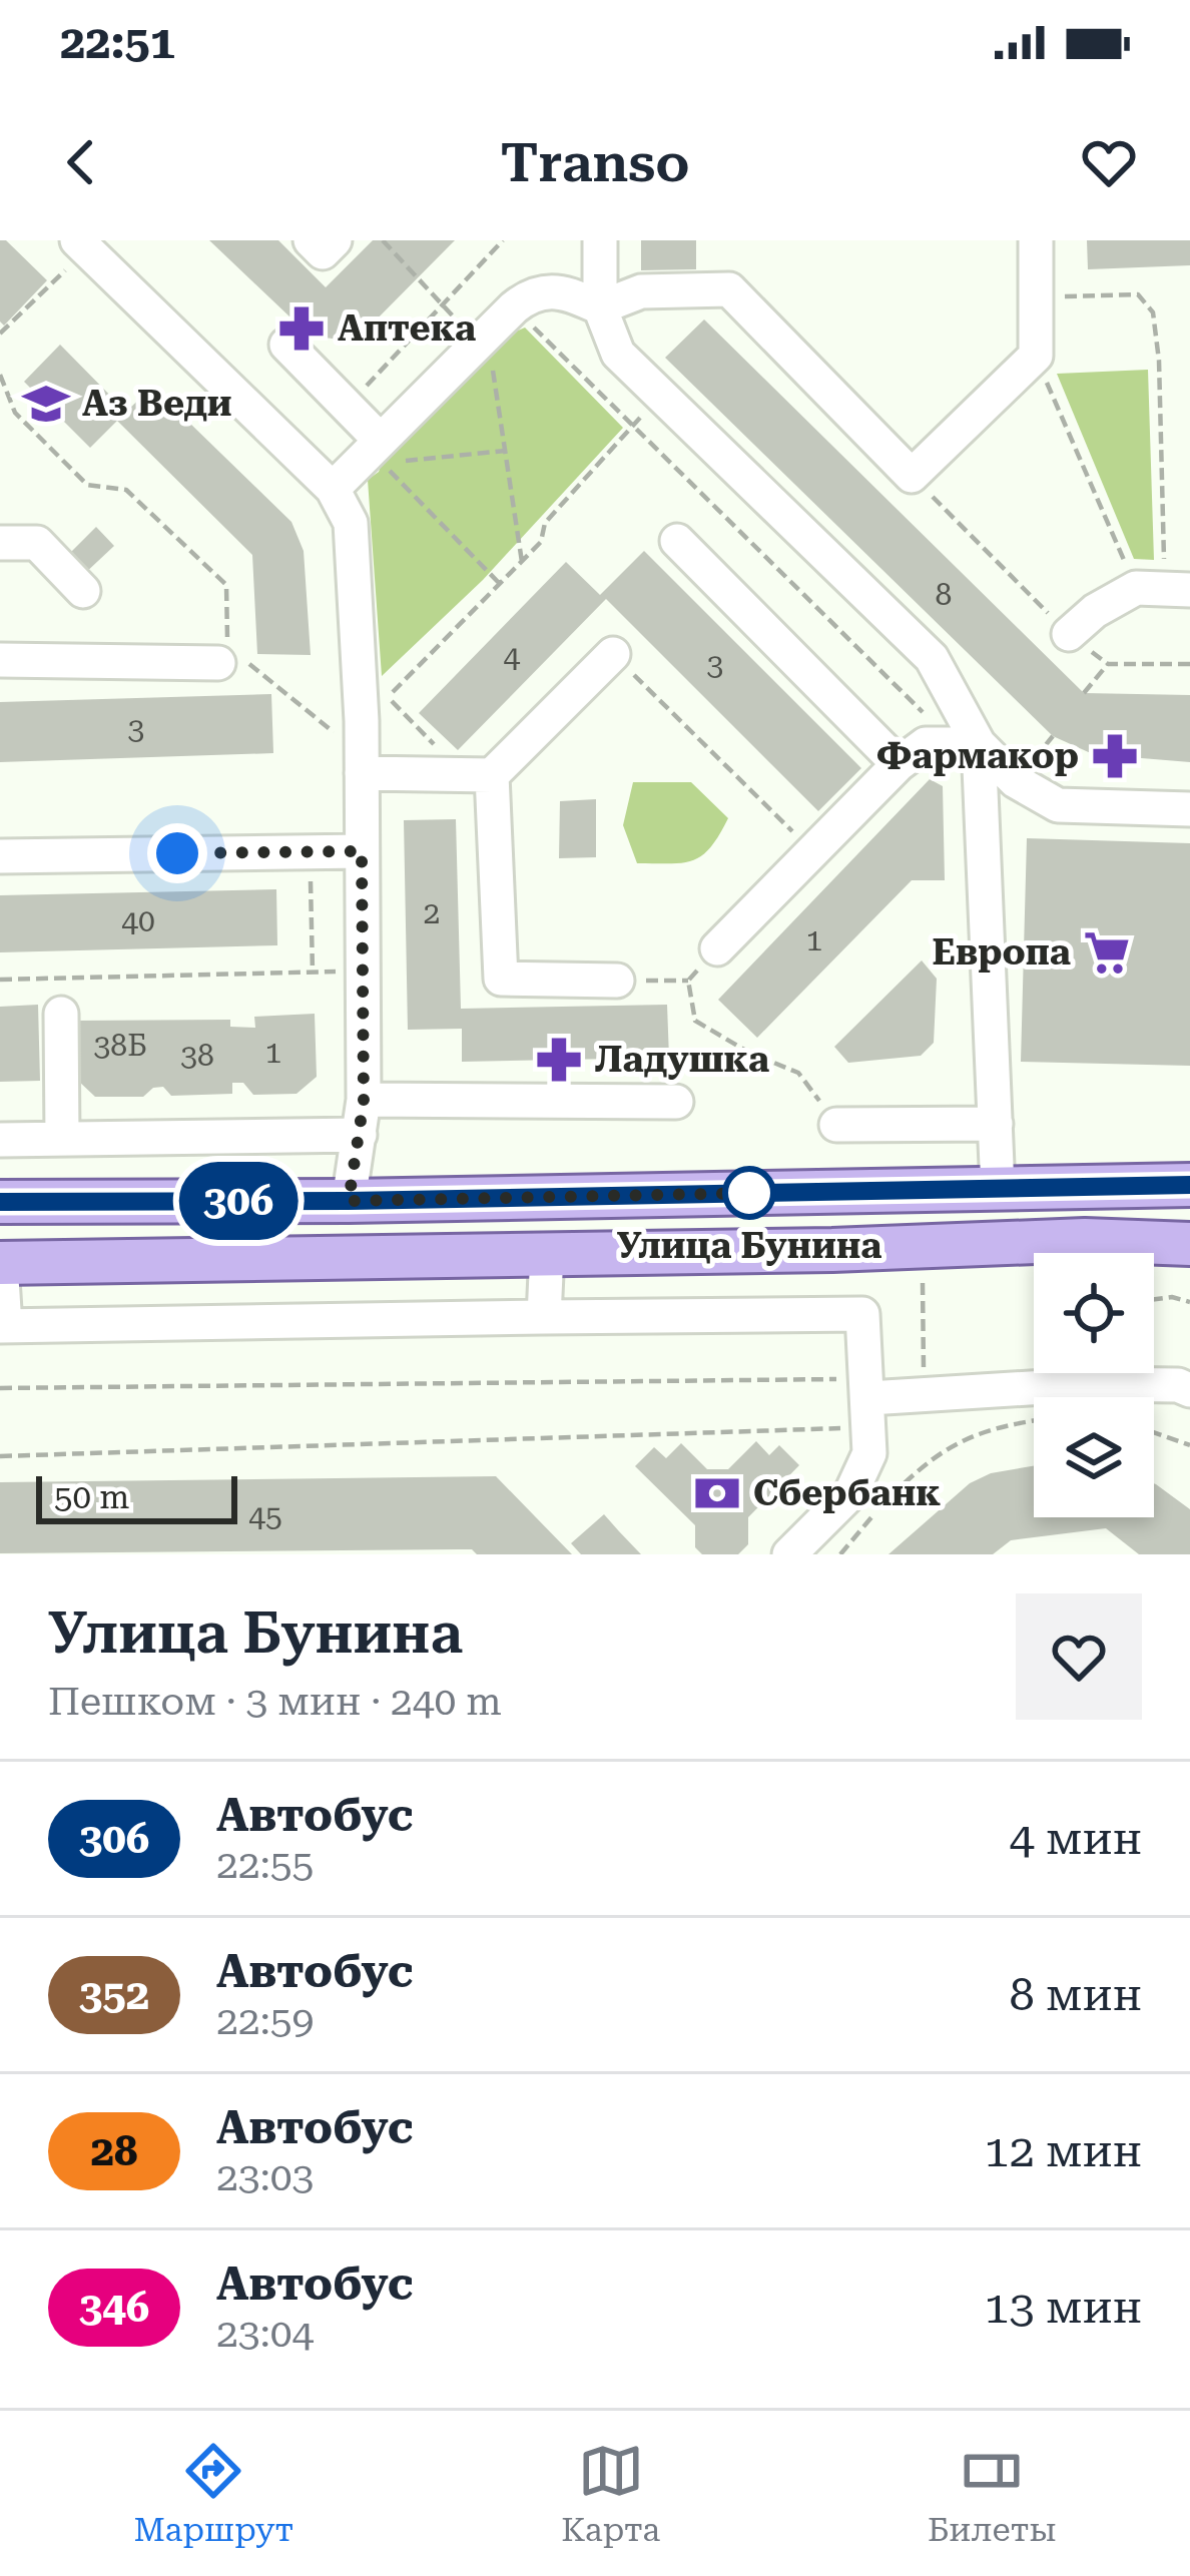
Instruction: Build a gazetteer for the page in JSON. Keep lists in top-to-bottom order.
{
  "places": {
    "pharmacy": ["Аптека", "Фармакор", "Ладушка"],
    "school or university": ["Аз Веди"],
    "supermarket": ["Европа"],
    "other": ["Улица Бунина"],
    "bank": ["Сбербанк"]
  },
  "lines": ["bus line 306"],
  "house_numbers": [
    "8",
    "4",
    "3",
    "3",
    "2",
    "40",
    "1",
    "38Б",
    "1",
    "38",
    "45"
  ],
  "scale_bar": "50 m",
  "page": {
    "status": "22:51",
    "header": "Transo",
    "on_map": "306",
    "scale": "50 m",
    "heading": ["Улица Бунина", "Пешком · 3 мин · 240 m"],
    "list": [
      {
        "mark": "306",
        "name": "Автобус",
        "note": "22:55",
        "value": "4 мин"
      },
      {
        "mark": "352",
        "name": "Автобус",
        "note": "22:59",
        "value": "8 мин"
      },
      {
        "mark": "28",
        "name": "Автобус",
        "note": "23:03",
        "value": "12 мин"
      },
      {
        "mark": "346",
        "name": "Автобус",
        "note": "23:04",
        "value": "13 мин"
      }
    ],
    "tabs": ["Маршрут", "Карта", "Билеты"]
  }
}
